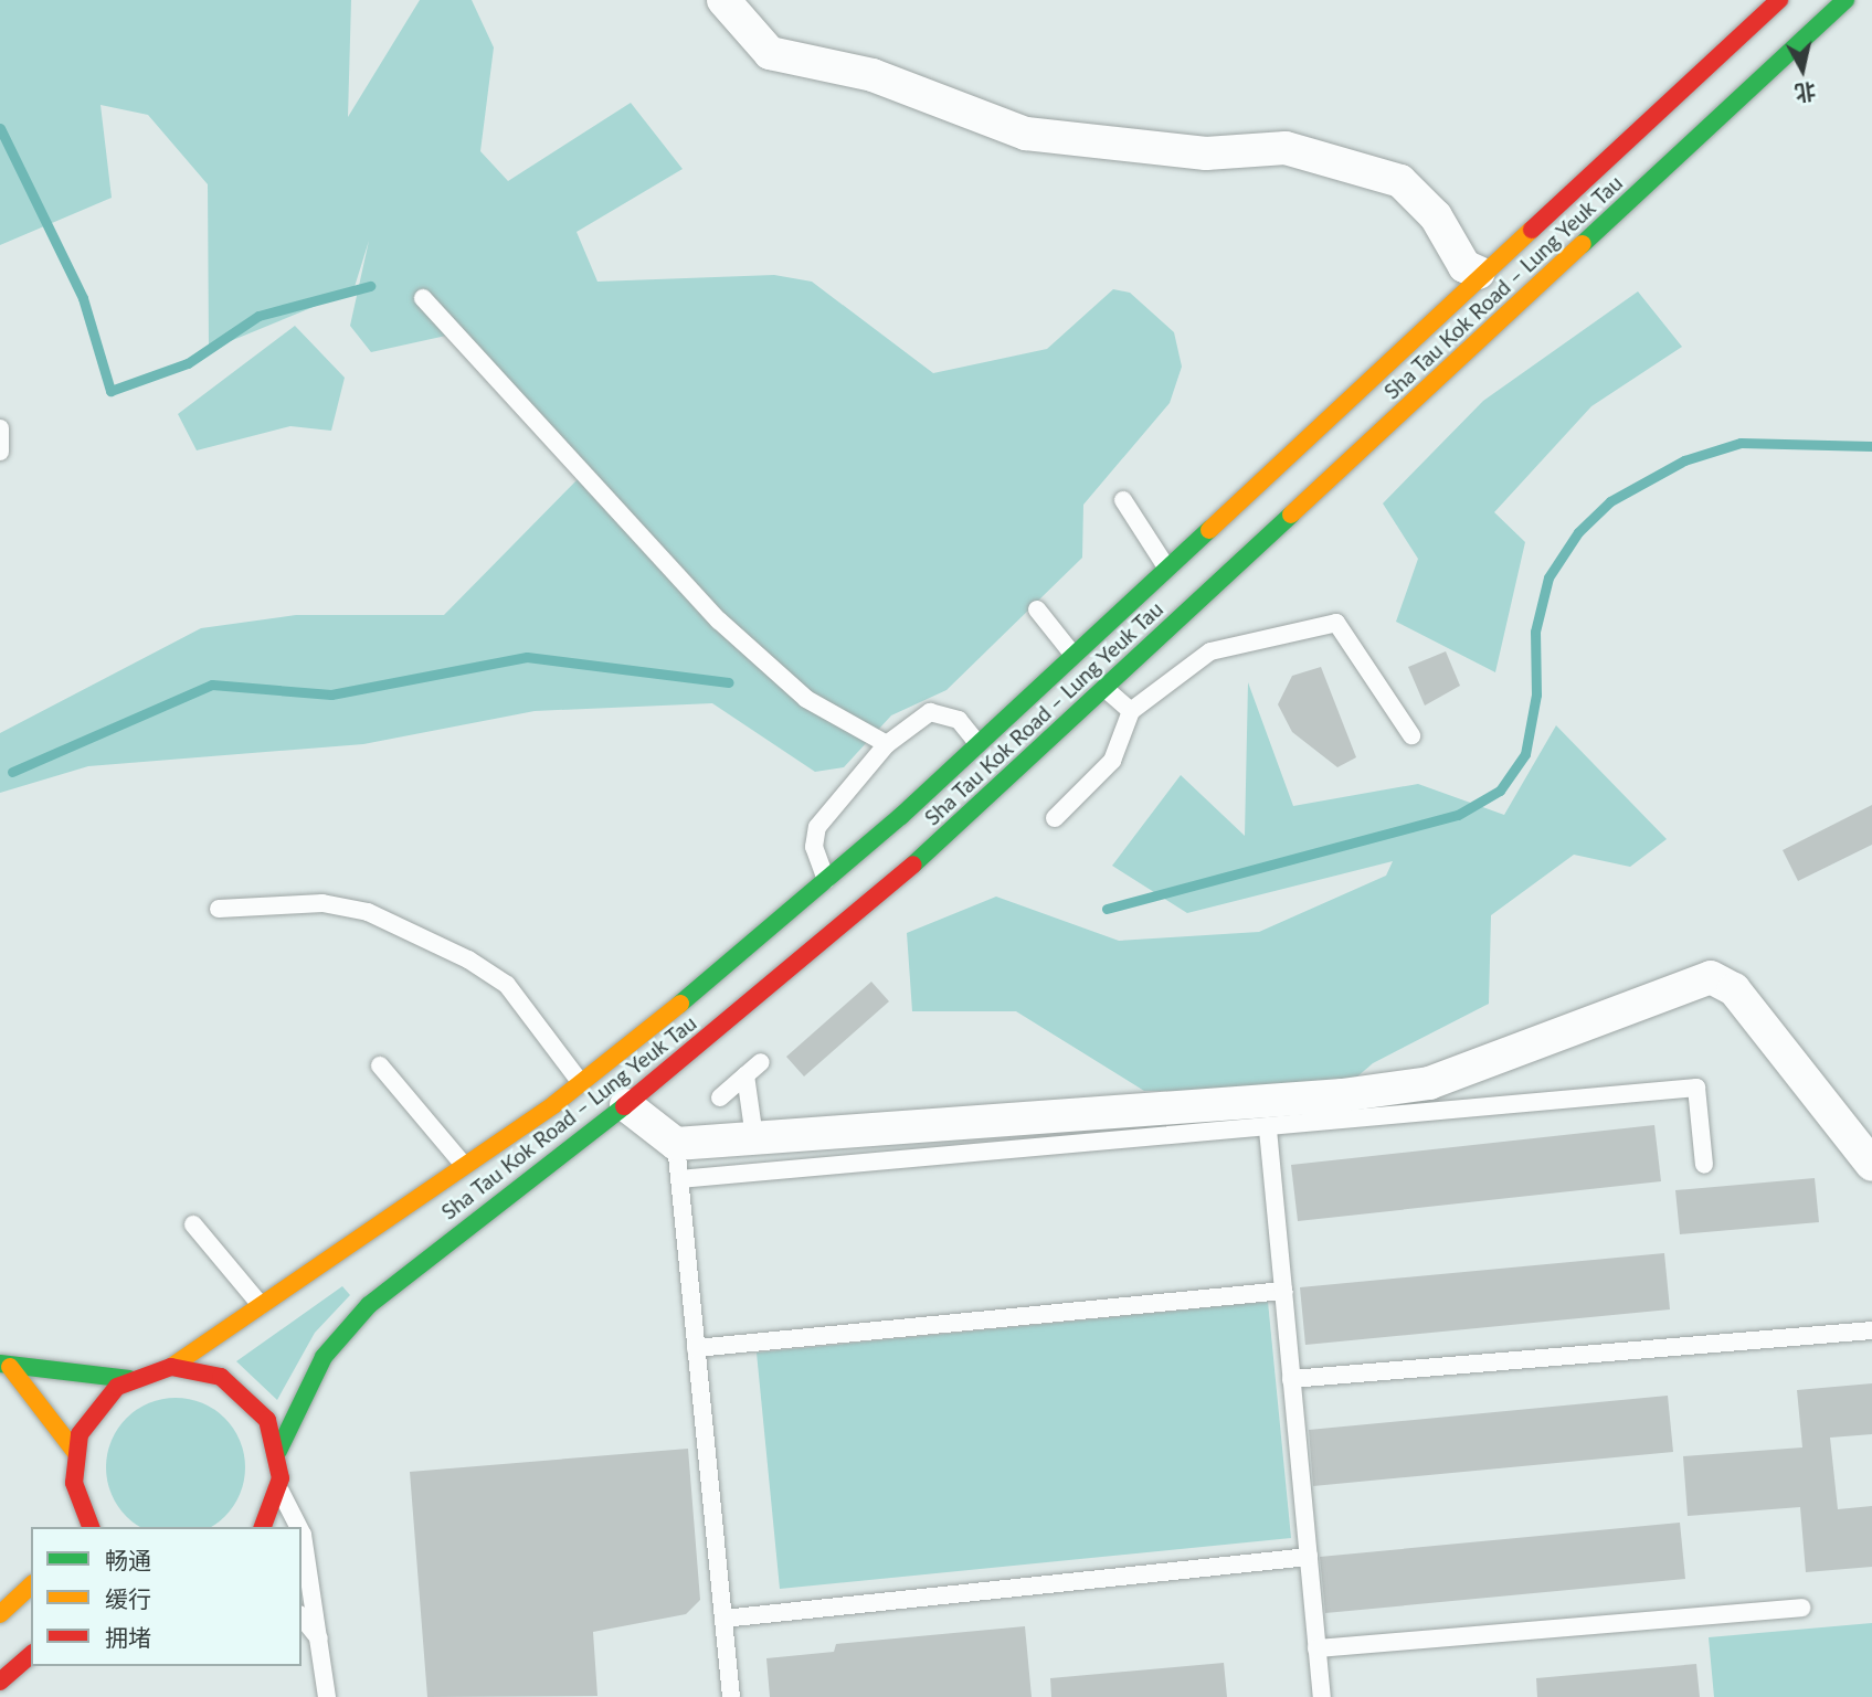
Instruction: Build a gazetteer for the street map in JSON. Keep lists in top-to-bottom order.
{
  "streets": {
    "main road": ["Sha Tau Kok Road – Lung Yeuk Tau"]
  },
  "legend": ["畅通", "缓行", "拥堵"],
  "north": "bottom"
}
